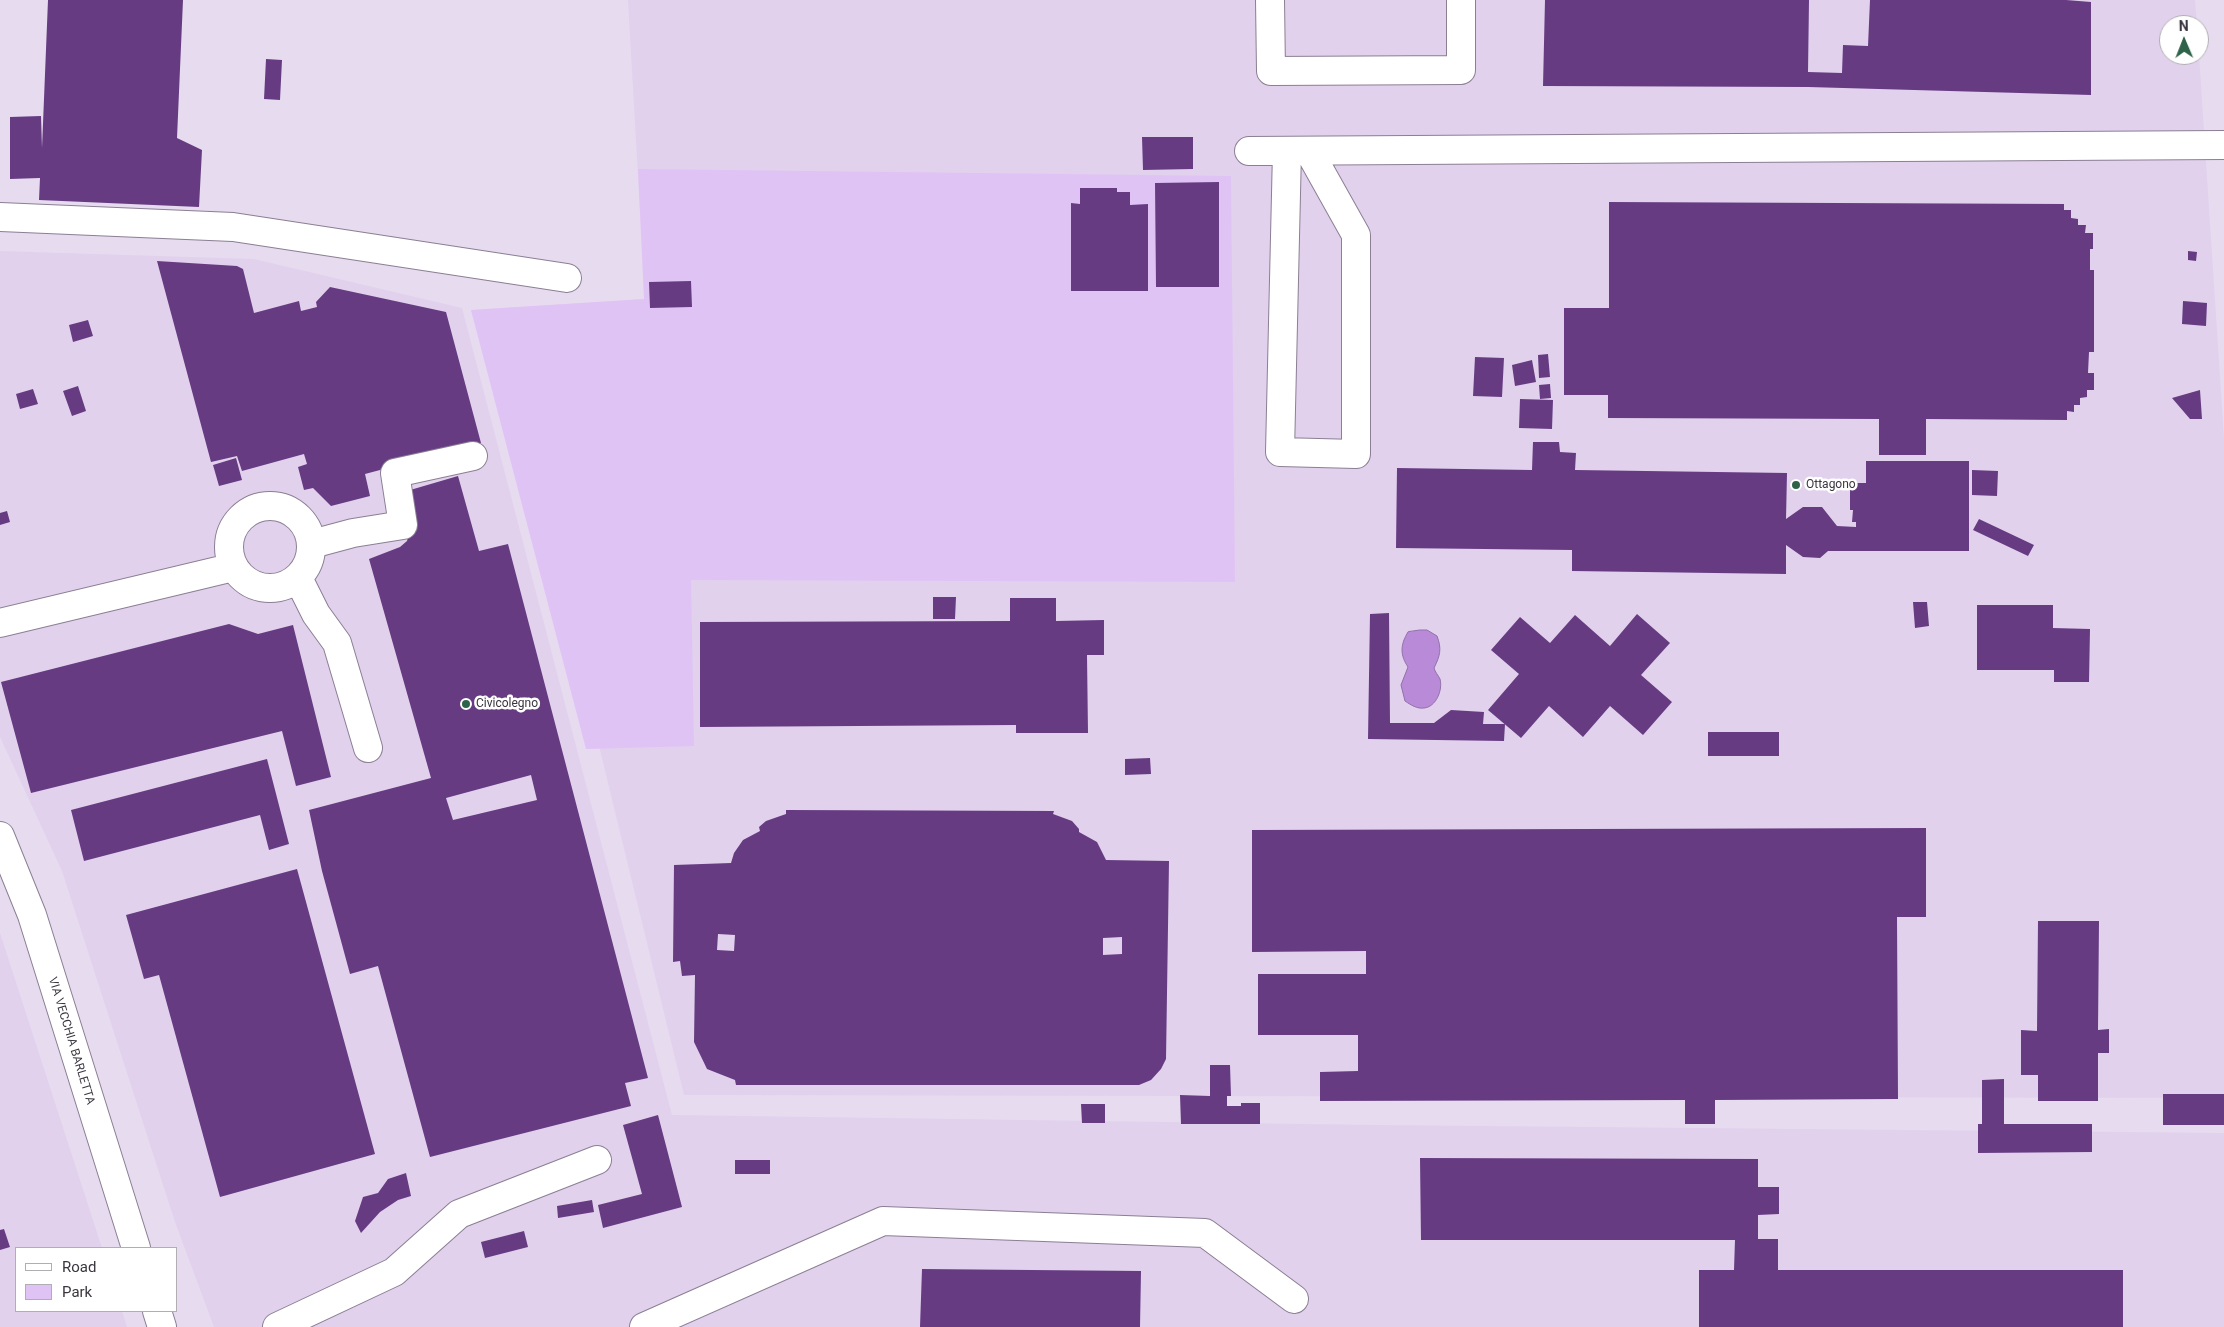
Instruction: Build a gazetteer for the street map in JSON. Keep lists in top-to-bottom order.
{
  "streets": {
    "street": ["VIA VECCHIA BARLETTA"]
  },
  "places": ["Ottagono", "Civicolegno"],
  "legend": ["Road", "Park"],
  "north": "top"
}
